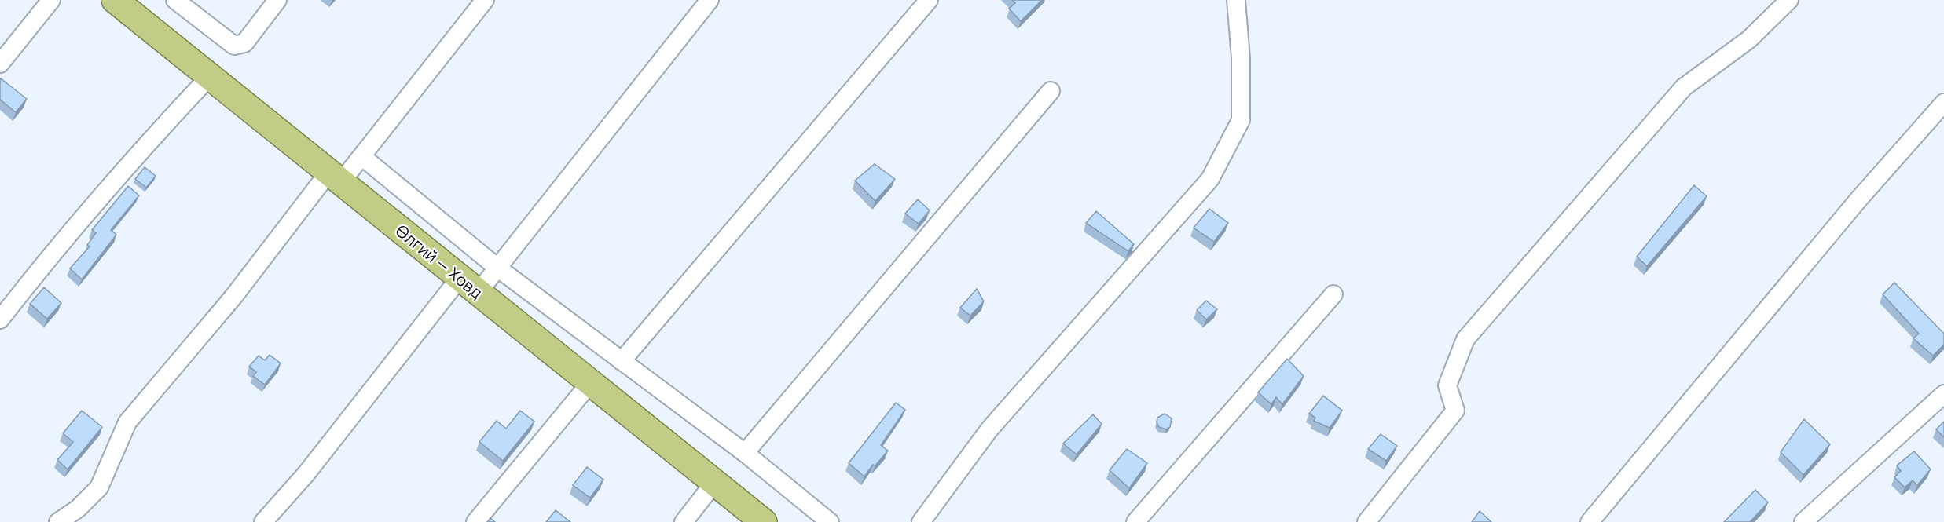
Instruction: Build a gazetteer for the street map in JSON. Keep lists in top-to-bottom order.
{
  "streets": {
    "highway": ["Өлгий — Ховд"]
  }
}
